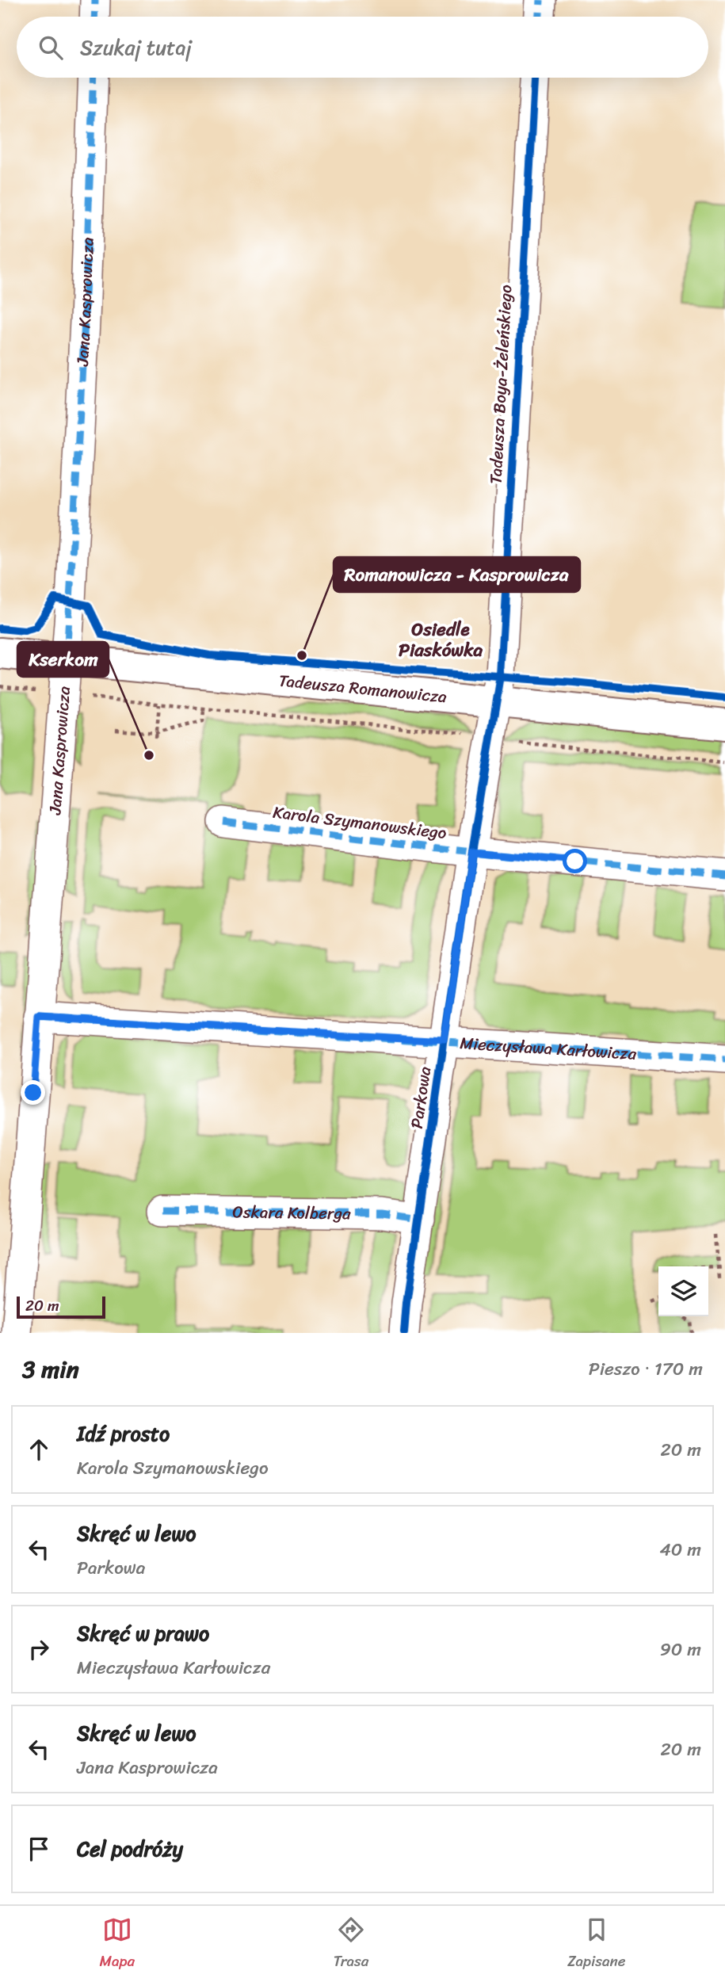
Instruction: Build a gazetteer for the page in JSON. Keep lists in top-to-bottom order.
{
  "streets": {
    "street": [
      "Jana Kasprowicza",
      "Tadeusza Boya-Żeleńskiego",
      "Tadeusza Romanowicza",
      "Karola Szymanowskiego",
      "Mieczysława Karłowicza",
      "Parkowa",
      "Oskara Kolberga"
    ]
  },
  "crossings": [
    ["Jana Kasprowicza", "Tadeusza Romanowicza"],
    ["Jana Kasprowicza", "Mieczysława Karłowicza"],
    ["Tadeusza Boya-Żeleńskiego", "Tadeusza Romanowicza"],
    ["Tadeusza Boya-Żeleńskiego", "Parkowa"],
    ["Tadeusza Romanowicza", "Parkowa"],
    ["Karola Szymanowskiego", "Parkowa"],
    ["Mieczysława Karłowicza", "Parkowa"],
    ["Parkowa", "Oskara Kolberga"]
  ],
  "districts": ["Osiedle Piaskówka"],
  "places": ["Romanowicza - Kasprowicza", "Kserkom"],
  "scale_bar": "20 m",
  "page": {
    "search": "Szukaj tutaj",
    "scale": "20 m",
    "heading": ["3 min", "Pieszo · 170 m"],
    "list": [
      ["Idź prosto", "Karola Szymanowskiego", "20 m"],
      ["Skręć w lewo", "Parkowa", "40 m"],
      ["Skręć w prawo", "Mieczysława Karłowicza", "90 m"],
      ["Skręć w lewo", "Jana Kasprowicza", "20 m"],
      "Cel podróży"
    ],
    "nav": ["Mapa", "Trasa", "Zapisane"]
  }
}
